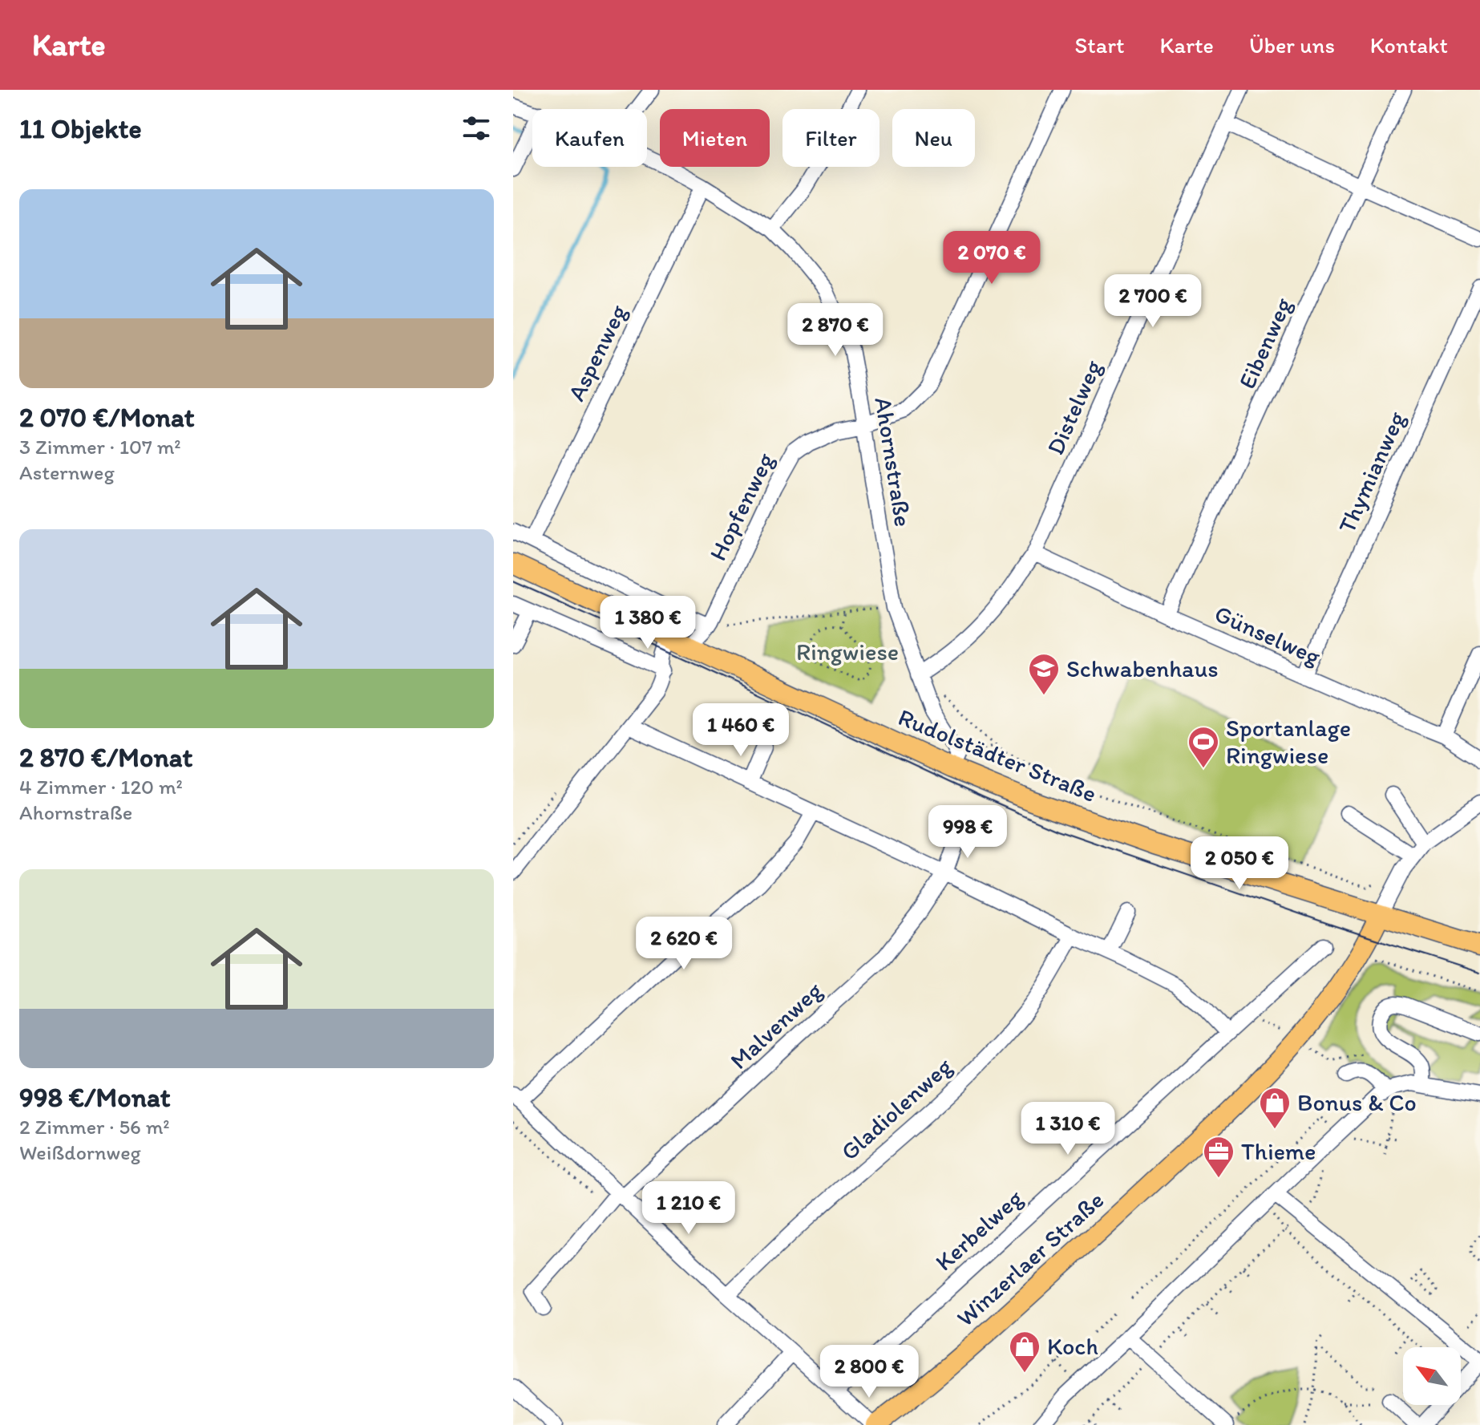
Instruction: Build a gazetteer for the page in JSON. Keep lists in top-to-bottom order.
{
  "streets": {
    "main road": ["Rudolstädter Straße", "Winzerlaer Straße"],
    "street": [
      "Eibenweg",
      "Aspenweg",
      "Distelweg",
      "Ahornstraße",
      "Thymianweg",
      "Hopfenweg",
      "Günselweg",
      "Malvenweg",
      "Gladiolenweg",
      "Kerbelweg"
    ]
  },
  "crossings": [
    ["Eibenweg", "Günselweg"],
    ["Aspenweg", "Ahornstraße"],
    ["Distelweg", "Ahornstraße"],
    ["Distelweg", "Günselweg"],
    ["Ahornstraße", "Hopfenweg"],
    ["Ahornstraße", "Rudolstädter Straße"],
    ["Thymianweg", "Günselweg"],
    ["Hopfenweg", "Rudolstädter Straße"],
    ["Rudolstädter Straße", "Winzerlaer Straße"]
  ],
  "parks": ["Ringwiese"],
  "places": {
    "school or university": ["Schwabenhaus"],
    "sports": ["Sportanlage Ringwiese"],
    "shop": ["Bonus & Co", "Koch"],
    "office": ["Thieme"]
  },
  "north": "top left",
  "page": {
    "header": "Karte",
    "nav": [
      "Start",
      "Karte",
      "Über uns",
      "Kontakt"
    ],
    "heading": "11 Objekte",
    "chip": [
      "Kaufen",
      "Mieten",
      "Filter",
      "Neu"
    ],
    "list": [
      {
        "name": "2 070 €/Monat",
        "note": "3 Zimmer · 107 m² · Asternweg"
      },
      {
        "name": "2 870 €/Monat",
        "note": "4 Zimmer · 120 m² · Ahornstraße"
      },
      {
        "name": "998 €/Monat",
        "note": "2 Zimmer · 56 m² · Weißdornweg"
      }
    ],
    "price": [
      "2 070 €",
      "2 700 €",
      "2 870 €",
      "1 380 €",
      "1 460 €",
      "998 €",
      "2 050 €",
      "2 620 €",
      "1 310 €",
      "1 210 €",
      "2 800 €"
    ]
  }
}
